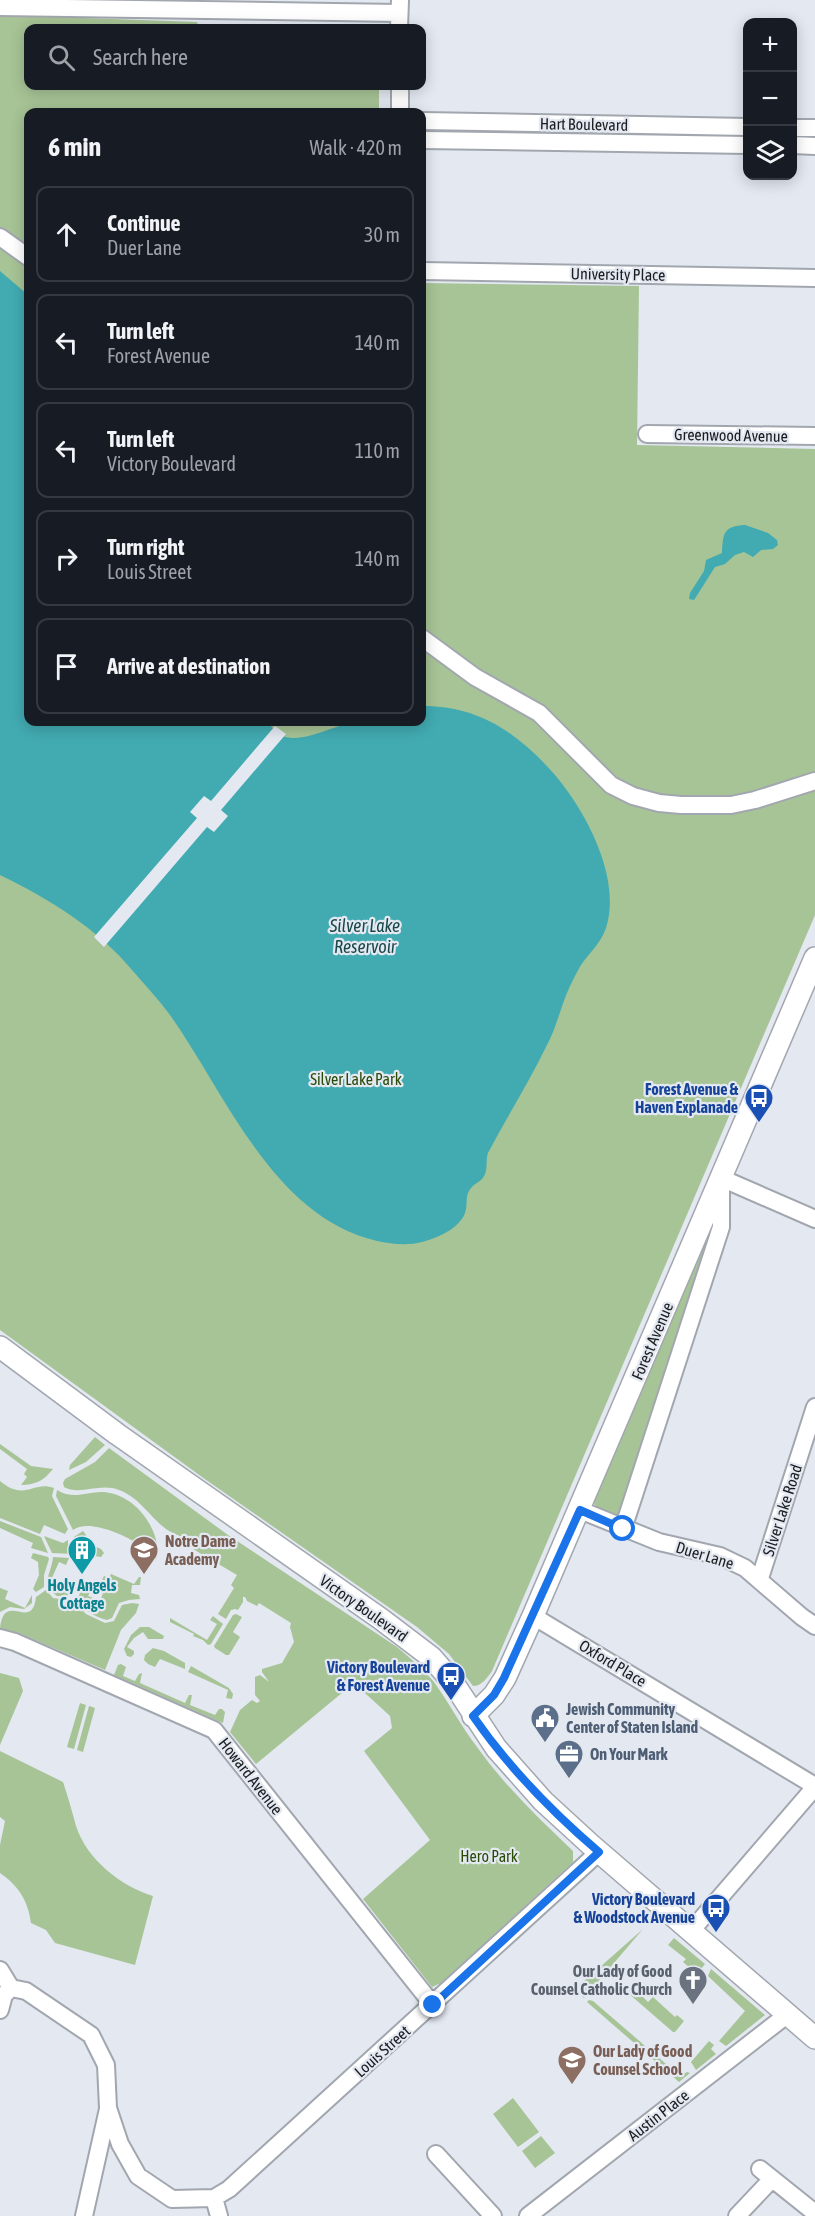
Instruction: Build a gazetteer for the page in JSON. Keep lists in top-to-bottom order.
{
  "streets": {
    "main road": ["Forest Avenue", "Victory Boulevard"],
    "street": [
      "Hart Boulevard",
      "University Place",
      "Greenwood Avenue",
      "Silver Lake Road",
      "Duer Lane",
      "Oxford Place",
      "Howard Avenue",
      "Louis Street",
      "Austin Place"
    ]
  },
  "crossings": [
    ["Forest Avenue", "Duer Lane"],
    ["Forest Avenue", "Victory Boulevard"],
    ["Forest Avenue", "Oxford Place"],
    ["Silver Lake Road", "Duer Lane"],
    ["Victory Boulevard", "Louis Street"],
    ["Victory Boulevard", "Austin Place"],
    ["Howard Avenue", "Louis Street"]
  ],
  "water": ["Silver Lake Reservoir"],
  "parks": ["Silver Lake Park", "Hero Park"],
  "places": {
    "bus stop": ["Forest Avenue & Haven Explanade", "Victory Boulevard & Forest Avenue", "Victory Boulevard & Woodstock Avenue"],
    "building": ["Holy Angels Cottage"],
    "school or university": ["Notre Dame Academy", "Our Lady of Good Counsel School"],
    "public building": ["Jewish Community Center of Staten Island"],
    "office": ["On Your Mark"],
    "church": ["Our Lady of Good Counsel Catholic Church"]
  },
  "page": {
    "map_buttons": ["+", "−"],
    "search": "Search here",
    "heading": ["6 min", "Walk · 420 m"],
    "list": [
      ["Continue", "Duer Lane", "30 m"],
      ["Turn left", "Forest Avenue", "140 m"],
      ["Turn left", "Victory Boulevard", "110 m"],
      ["Turn right", "Louis Street", "140 m"],
      "Arrive at destination"
    ]
  }
}
